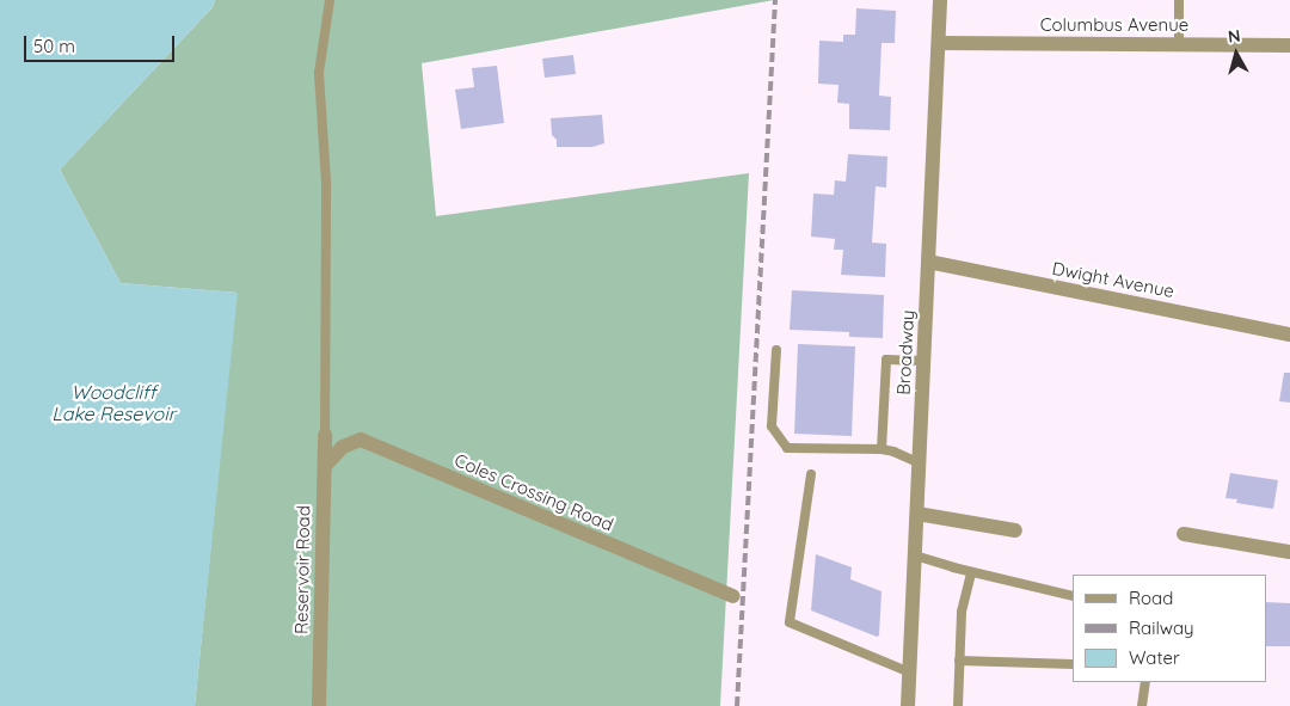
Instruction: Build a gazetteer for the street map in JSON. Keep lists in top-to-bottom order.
{
  "streets": {
    "street": [
      "Columbus Avenue",
      "Dwight Avenue",
      "Broadway",
      "Coles Crossing Road",
      "Reservoir Road"
    ]
  },
  "crossings": [
    ["Columbus Avenue", "Broadway"],
    ["Dwight Avenue", "Broadway"],
    ["Coles Crossing Road", "Reservoir Road"]
  ],
  "water": ["Woodcliff Lake Resevoir"],
  "legend": ["Road", "Railway", "Water"],
  "scale_bar": "50 m",
  "north": "top"
}
